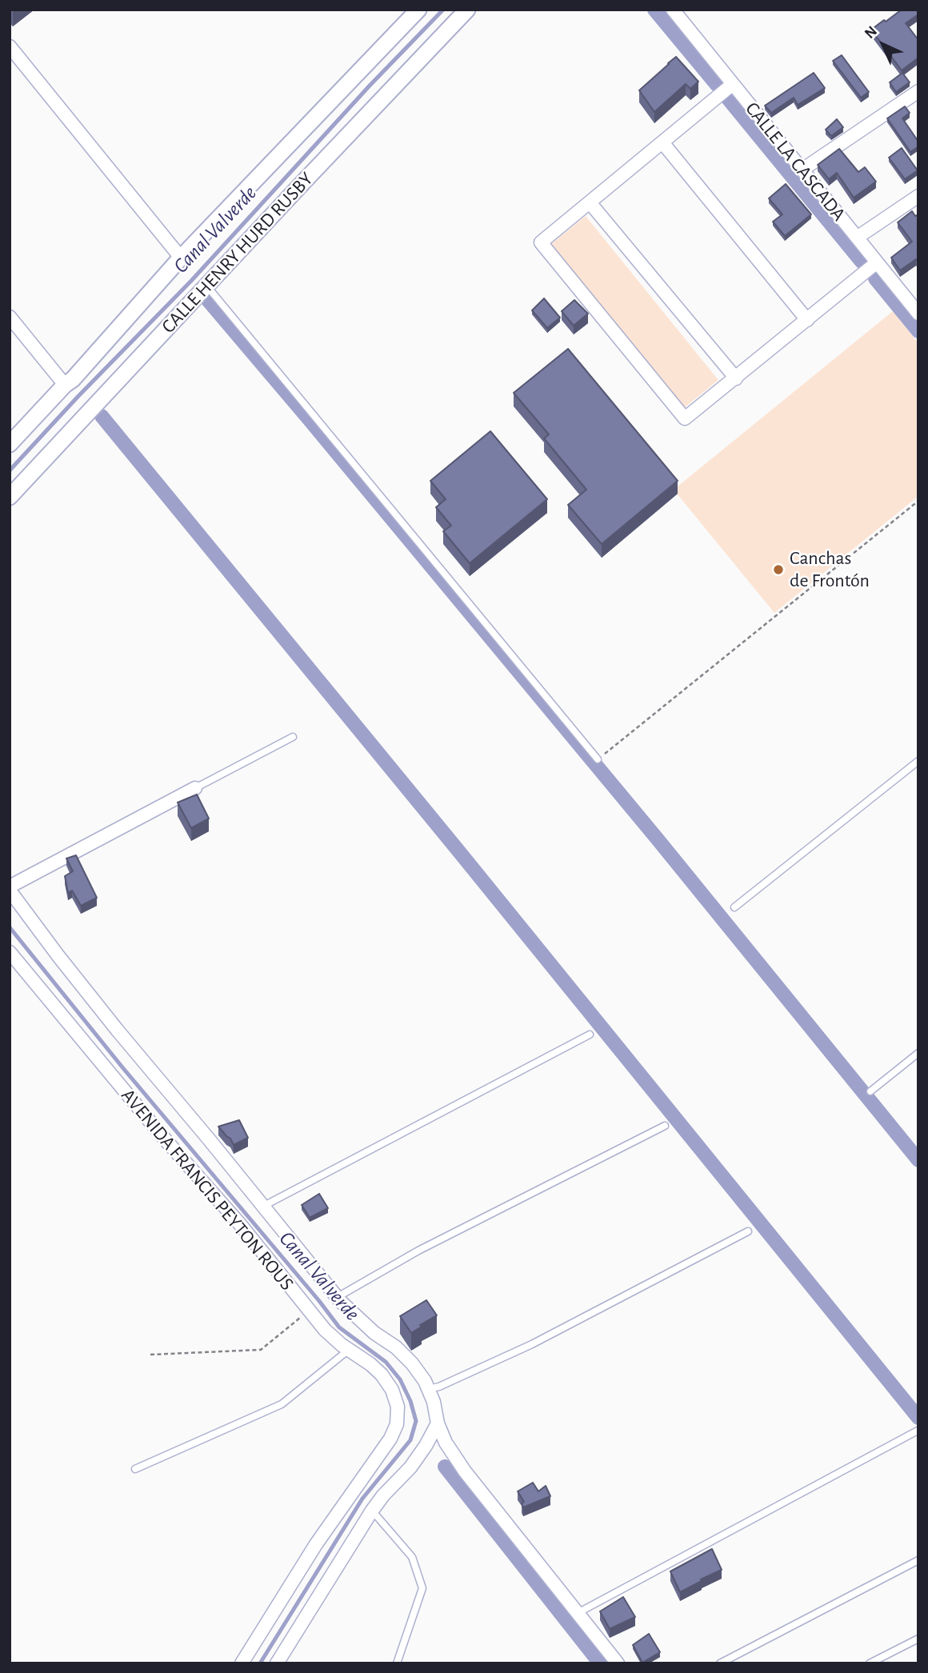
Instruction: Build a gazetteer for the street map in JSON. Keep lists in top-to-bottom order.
{
  "streets": {
    "street": ["CALLE LA CASCADA", "CALLE HENRY HURD RUSBY", "AVENIDA FRANCIS PEYTON ROUS"]
  },
  "water": ["Canal Valverde"],
  "places": ["Canchas de Frontón"],
  "north": "top left"
}
